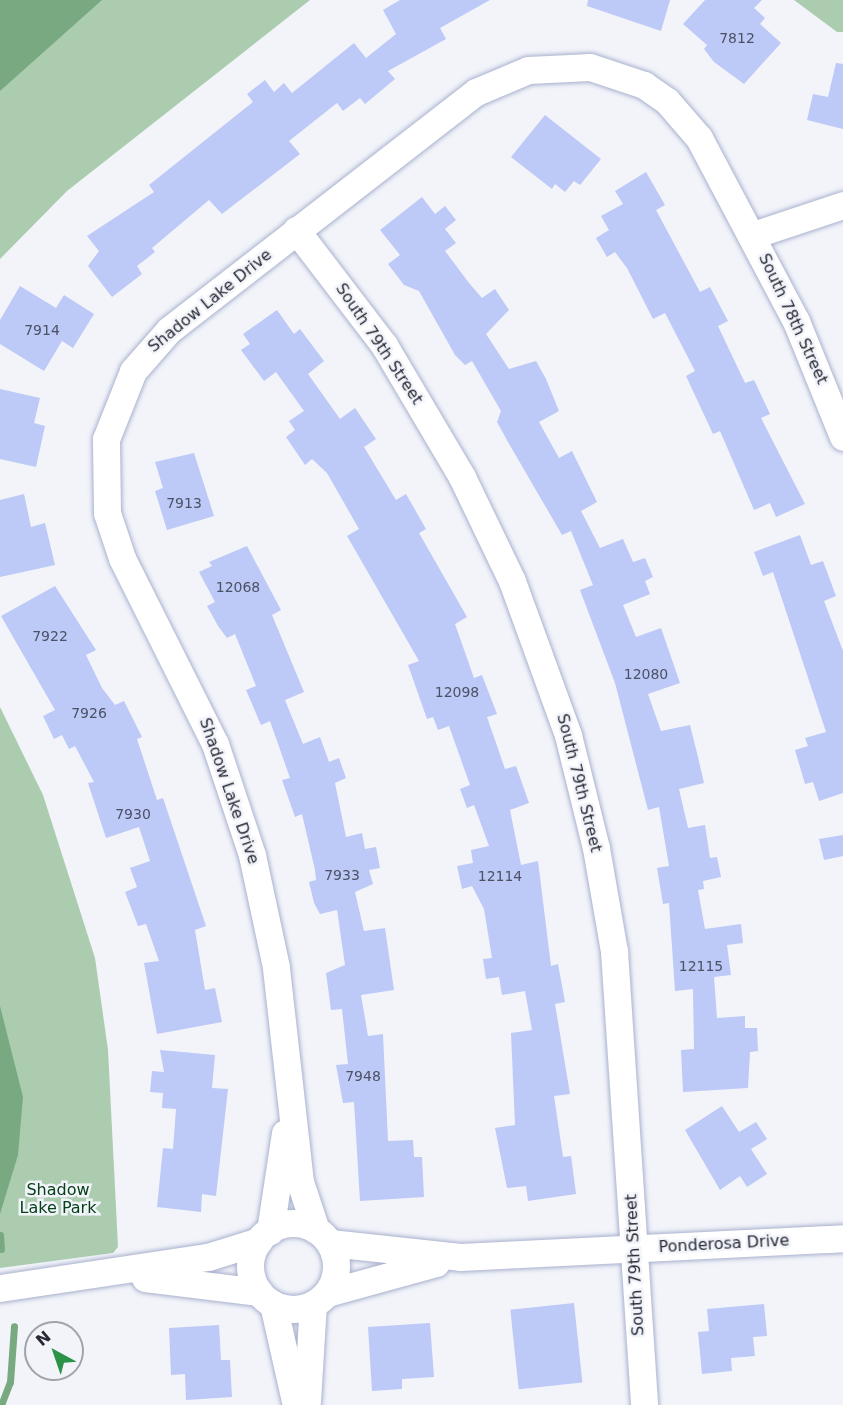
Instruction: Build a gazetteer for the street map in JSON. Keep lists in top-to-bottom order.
{
  "streets": {
    "street": [
      "Shadow Lake Drive",
      "South 78th Street",
      "South 79th Street",
      "Ponderosa Drive"
    ]
  },
  "crossings": [
    ["Shadow Lake Drive", "South 78th Street"],
    ["Shadow Lake Drive", "South 79th Street"],
    ["Shadow Lake Drive", "Ponderosa Drive"],
    ["South 79th Street", "Ponderosa Drive"]
  ],
  "parks": ["Shadow Lake Park"],
  "house_numbers": [
    "7812",
    "7914",
    "7913",
    "12068",
    "7922",
    "12080",
    "12098",
    "7926",
    "7930",
    "7933",
    "12114",
    "12115",
    "7948"
  ],
  "north": "top left"
}
